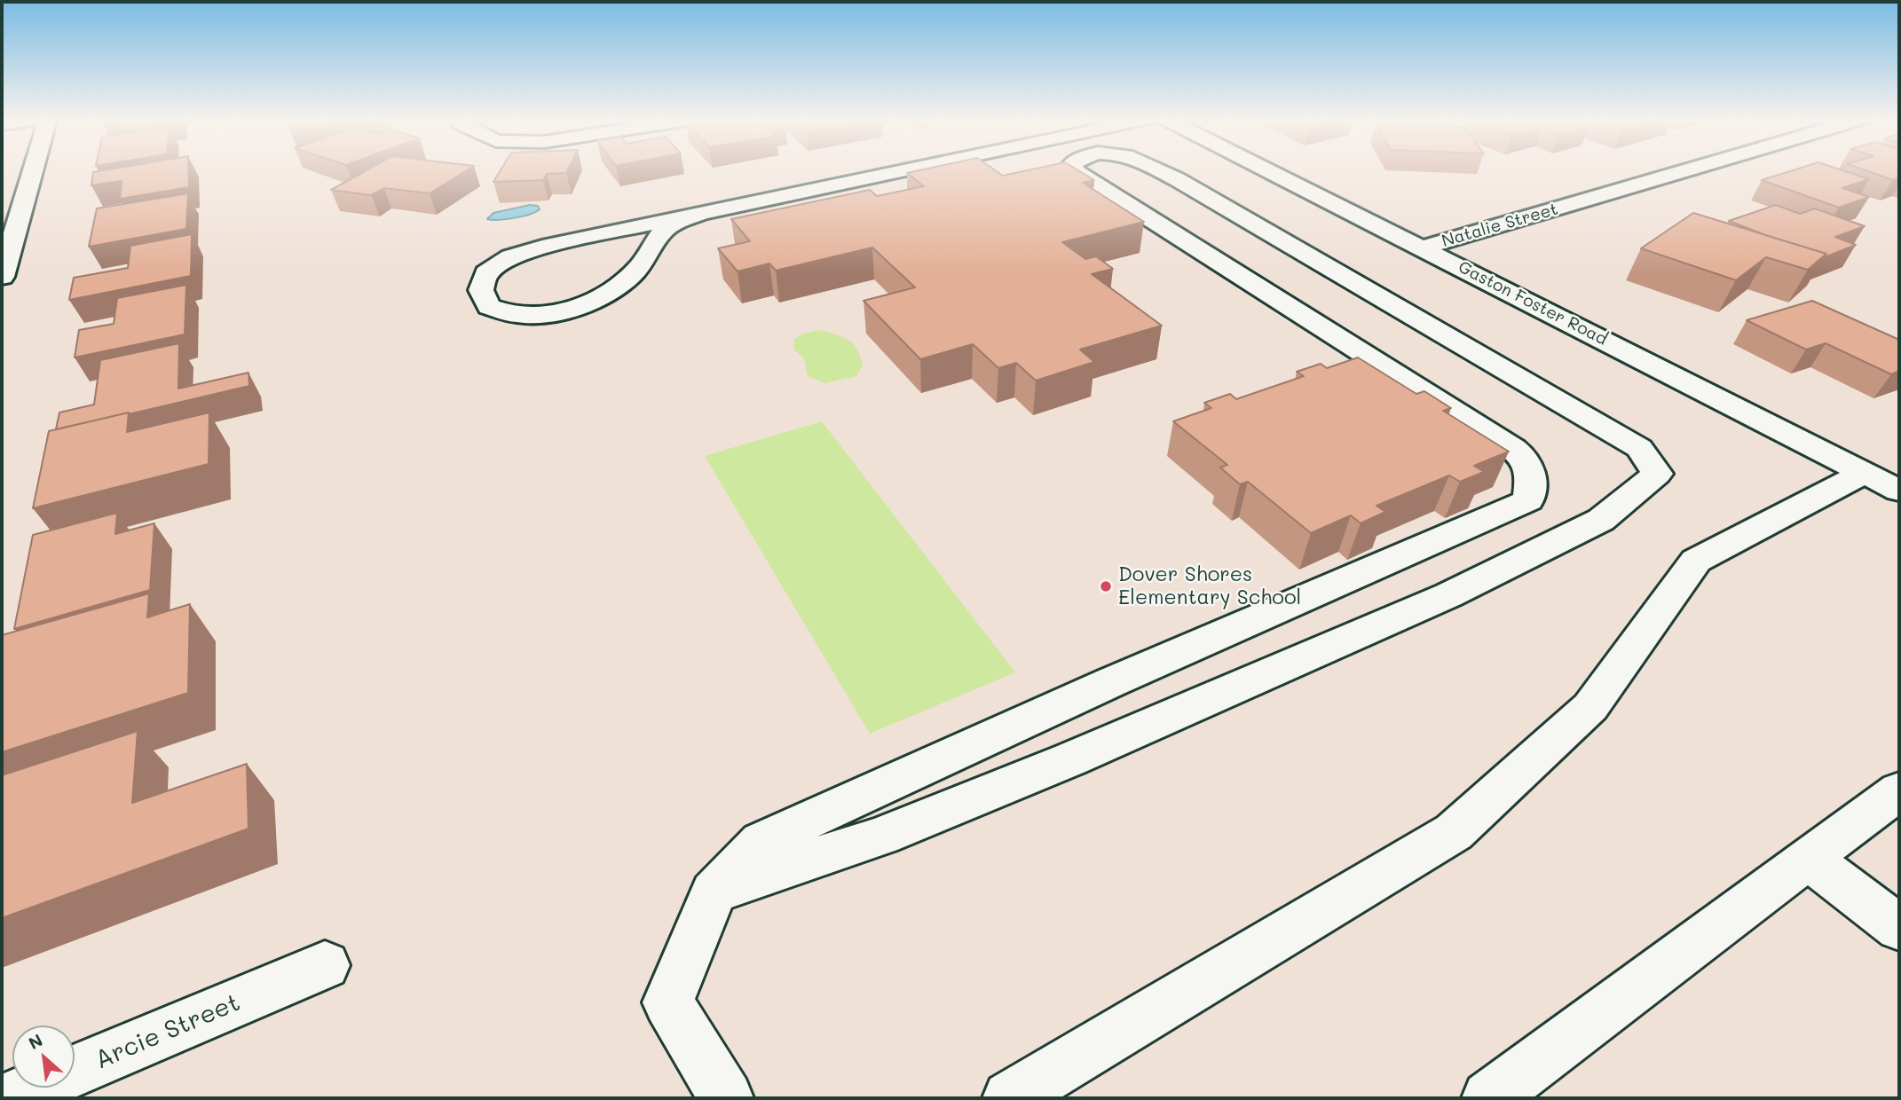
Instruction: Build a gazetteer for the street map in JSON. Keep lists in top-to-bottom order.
{
  "streets": {
    "street": ["Natalie Street", "Gaston Foster Road", "Arcie Street"]
  },
  "crossings": [
    ["Natalie Street", "Gaston Foster Road"]
  ],
  "places": ["Dover Shores Elementary School"],
  "north": "top left"
}
